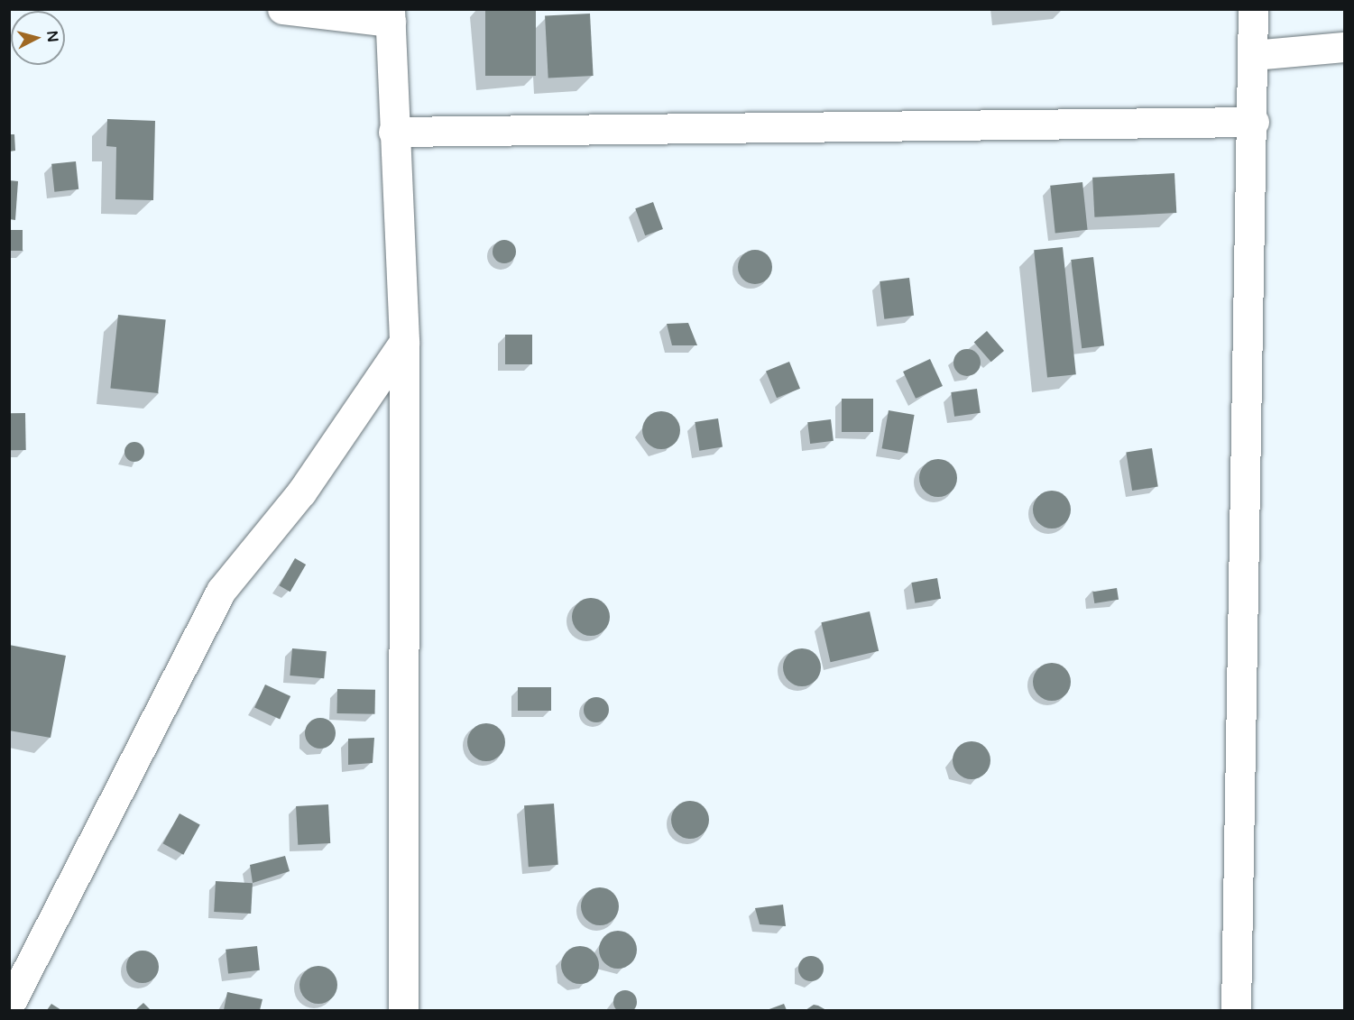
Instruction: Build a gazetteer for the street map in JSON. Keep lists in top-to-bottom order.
{
  "north": "right"
}
